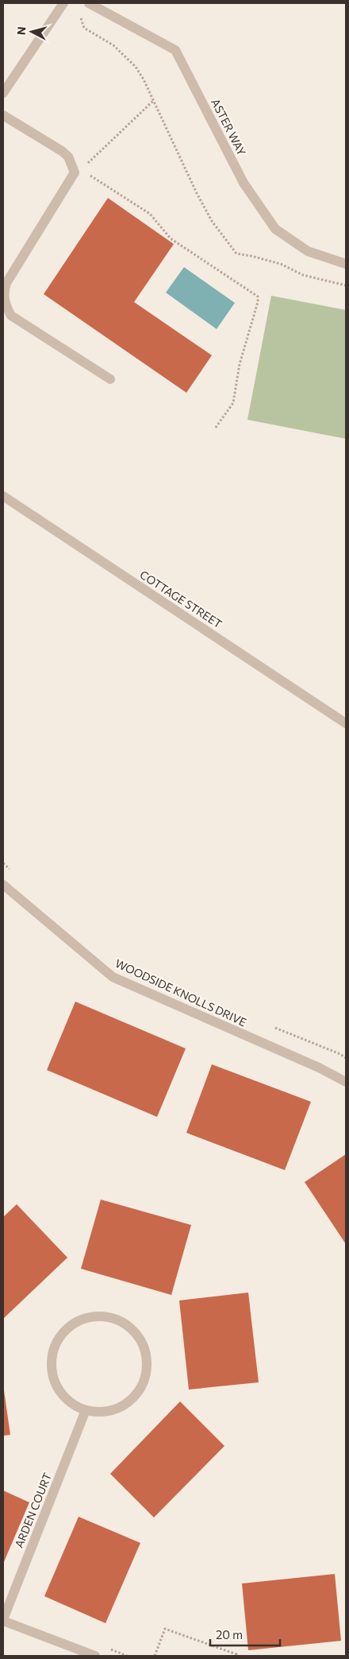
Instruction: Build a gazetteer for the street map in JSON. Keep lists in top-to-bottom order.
{
  "streets": {
    "street": [
      "ASTER WAY",
      "COTTAGE STREET",
      "WOODSIDE KNOLLS DRIVE",
      "ARDEN COURT"
    ]
  },
  "scale_bar": "20 m",
  "north": "left"
}
